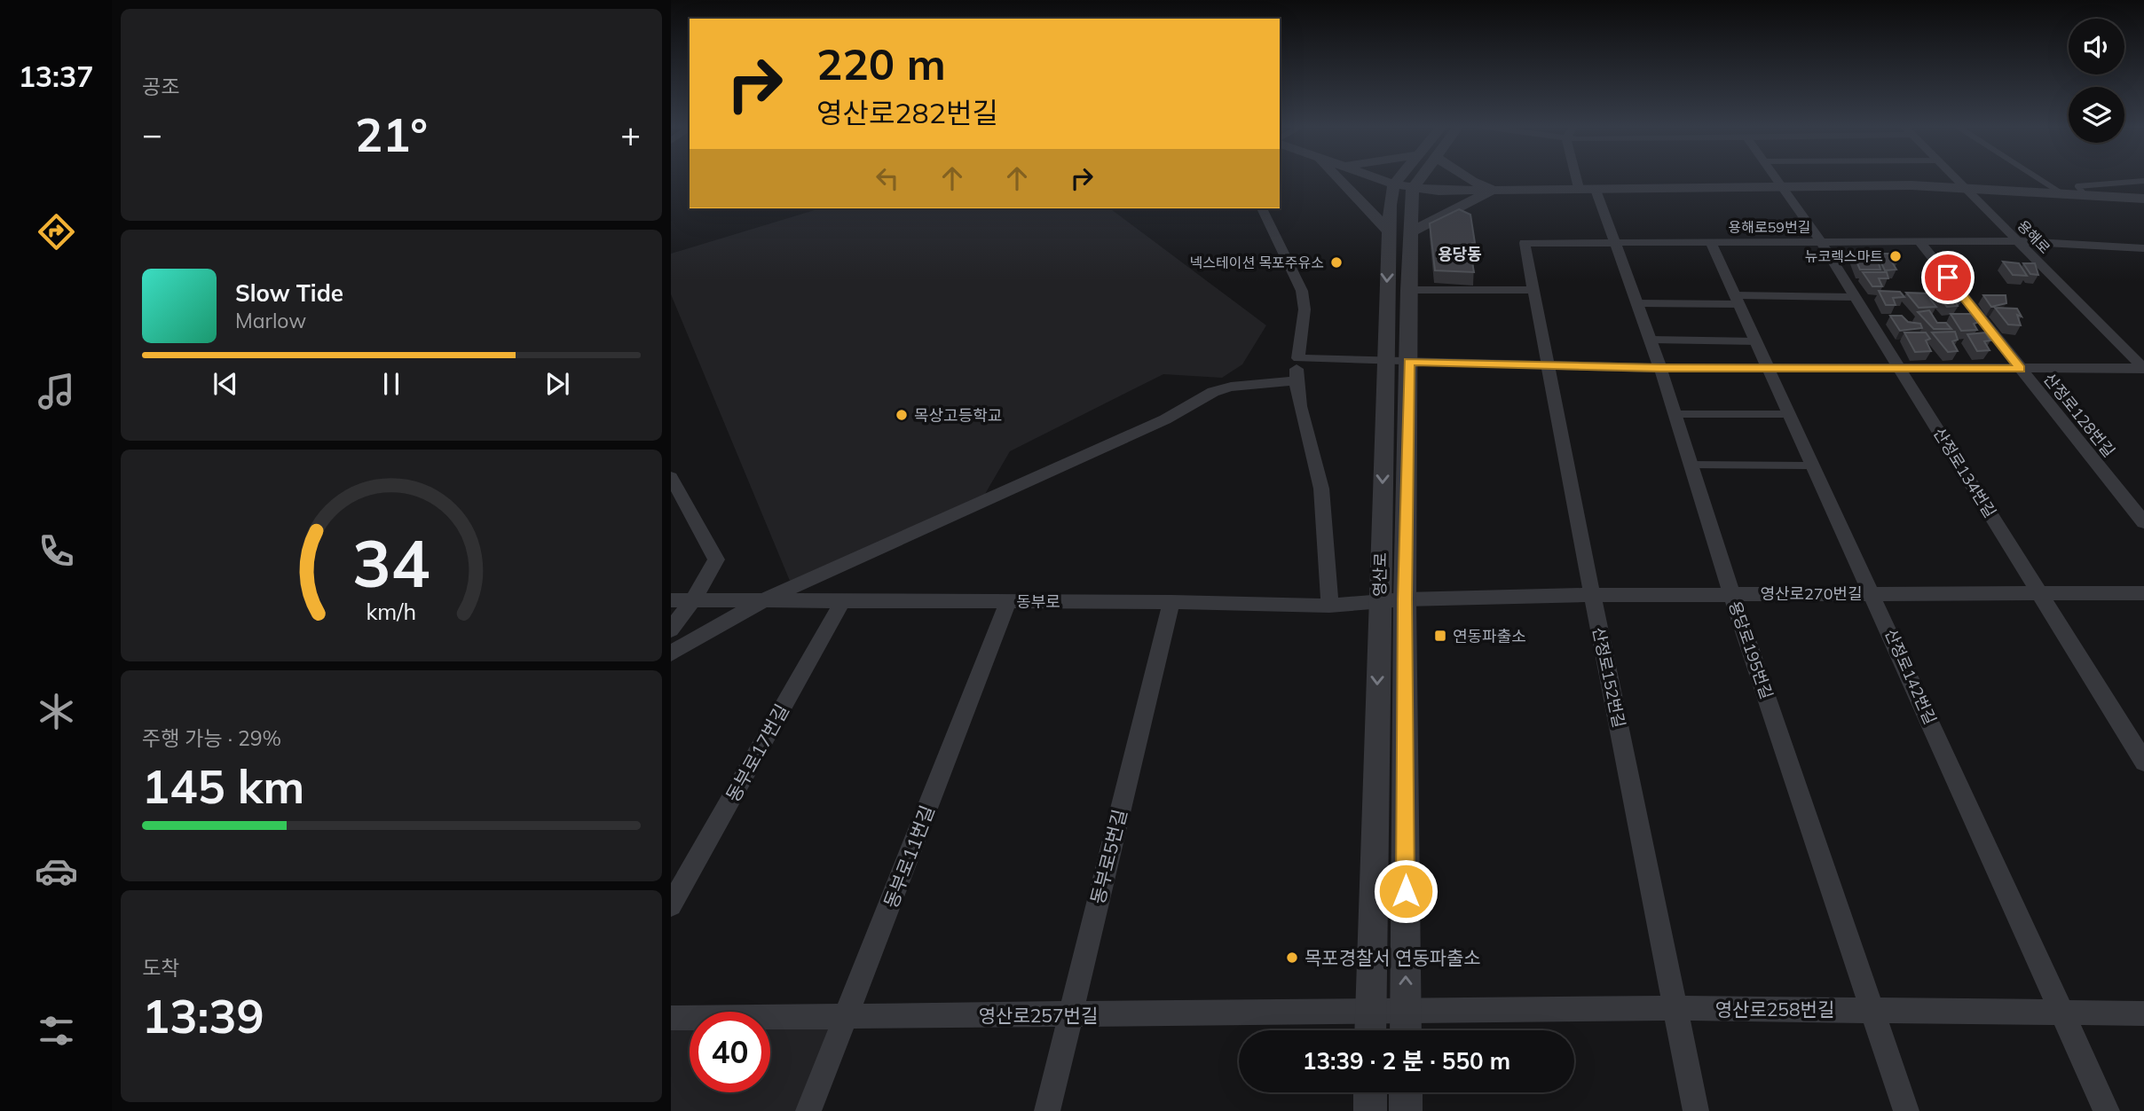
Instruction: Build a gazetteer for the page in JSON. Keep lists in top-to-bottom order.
{
  "streets": {
    "street": [
      "용해로59번길",
      "용해로",
      "산정로128번길",
      "산정로134번길",
      "영산로",
      "영산로270번길",
      "동부로",
      "용당로195번길",
      "산정로142번길",
      "산정로152번길",
      "동부로17번길",
      "동부로11번길",
      "동부로5번길",
      "영산로258번길",
      "영산로257번길"
    ]
  },
  "crossings": [
    ["용해로59번길", "용해로"],
    ["용해로59번길", "산정로128번길"],
    ["용해로59번길", "산정로134번길"],
    ["용해로59번길", "용당로195번길"],
    ["용해로59번길", "산정로142번길"],
    ["용해로59번길", "산정로152번길"],
    ["산정로134번길", "영산로270번길"],
    ["영산로", "영산로270번길"],
    ["영산로", "동부로"],
    ["영산로", "영산로258번길"],
    ["영산로", "영산로257번길"],
    ["영산로270번길", "동부로"],
    ["영산로270번길", "용당로195번길"],
    ["영산로270번길", "산정로142번길"],
    ["영산로270번길", "산정로152번길"],
    ["동부로", "동부로17번길"],
    ["동부로", "동부로11번길"],
    ["동부로", "동부로5번길"],
    ["용당로195번길", "영산로258번길"],
    ["산정로142번길", "영산로258번길"],
    ["산정로152번길", "영산로258번길"],
    ["동부로11번길", "영산로257번길"],
    ["동부로5번길", "영산로257번길"],
    ["영산로258번길", "영산로257번길"]
  ],
  "districts": ["용당동"],
  "places": {
    "other": [
      "뉴코렉스마트",
      "넥스테이션 목포주유소",
      "목상고등학교",
      "목포경찰서 연동파출소"
    ],
    "transit": ["연동파출소"]
  },
  "page": {
    "tabs": "13:37",
    "tile": [
      "공조",
      ["주행 가능 · 29%", "145 km"],
      ["도착", "13:39"]
    ],
    "turn": ["220 m", "영산로282번길"],
    "heat": ["−", "21°", "+"],
    "song": ["Slow Tide", "Marlow"],
    "limit": "40",
    "trip": "13:39 · 2 분 · 550 m",
    "gauge": ["34", "km/h"]
  }
}
